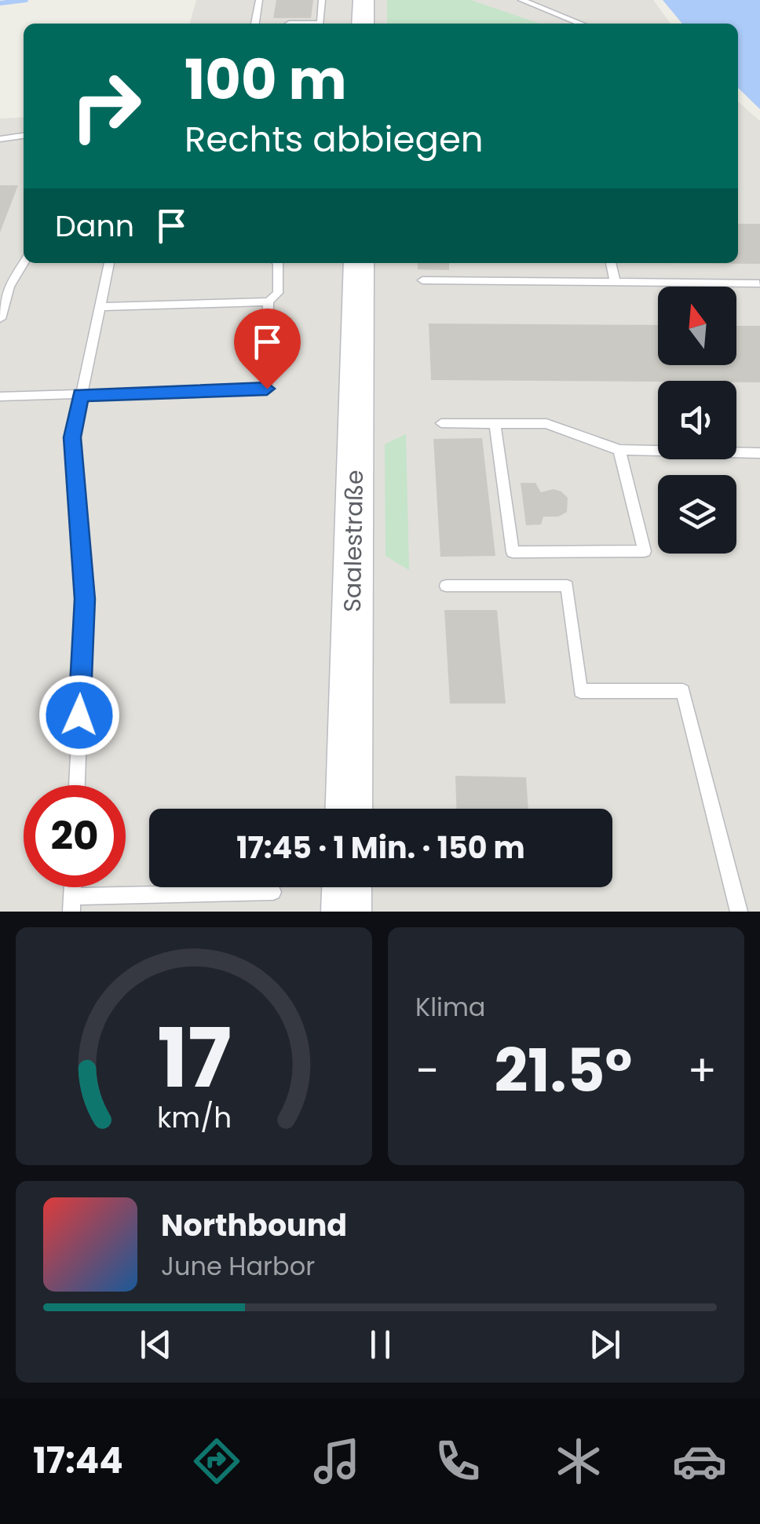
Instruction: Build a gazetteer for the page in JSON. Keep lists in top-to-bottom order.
{
  "streets": {
    "main road": ["Saalestraße"]
  },
  "north": "top",
  "page": {
    "turn": ["100 m", "Rechts abbiegen"],
    "then": "Dann",
    "limit": "20",
    "trip": "17:45 · 1 Min. · 150 m",
    "tile": "Klima",
    "heat": ["−", "21.5°", "+"],
    "song": ["Northbound", "June Harbor"],
    "tabs": "17:44",
    "gauge": ["17", "km/h"]
  }
}
